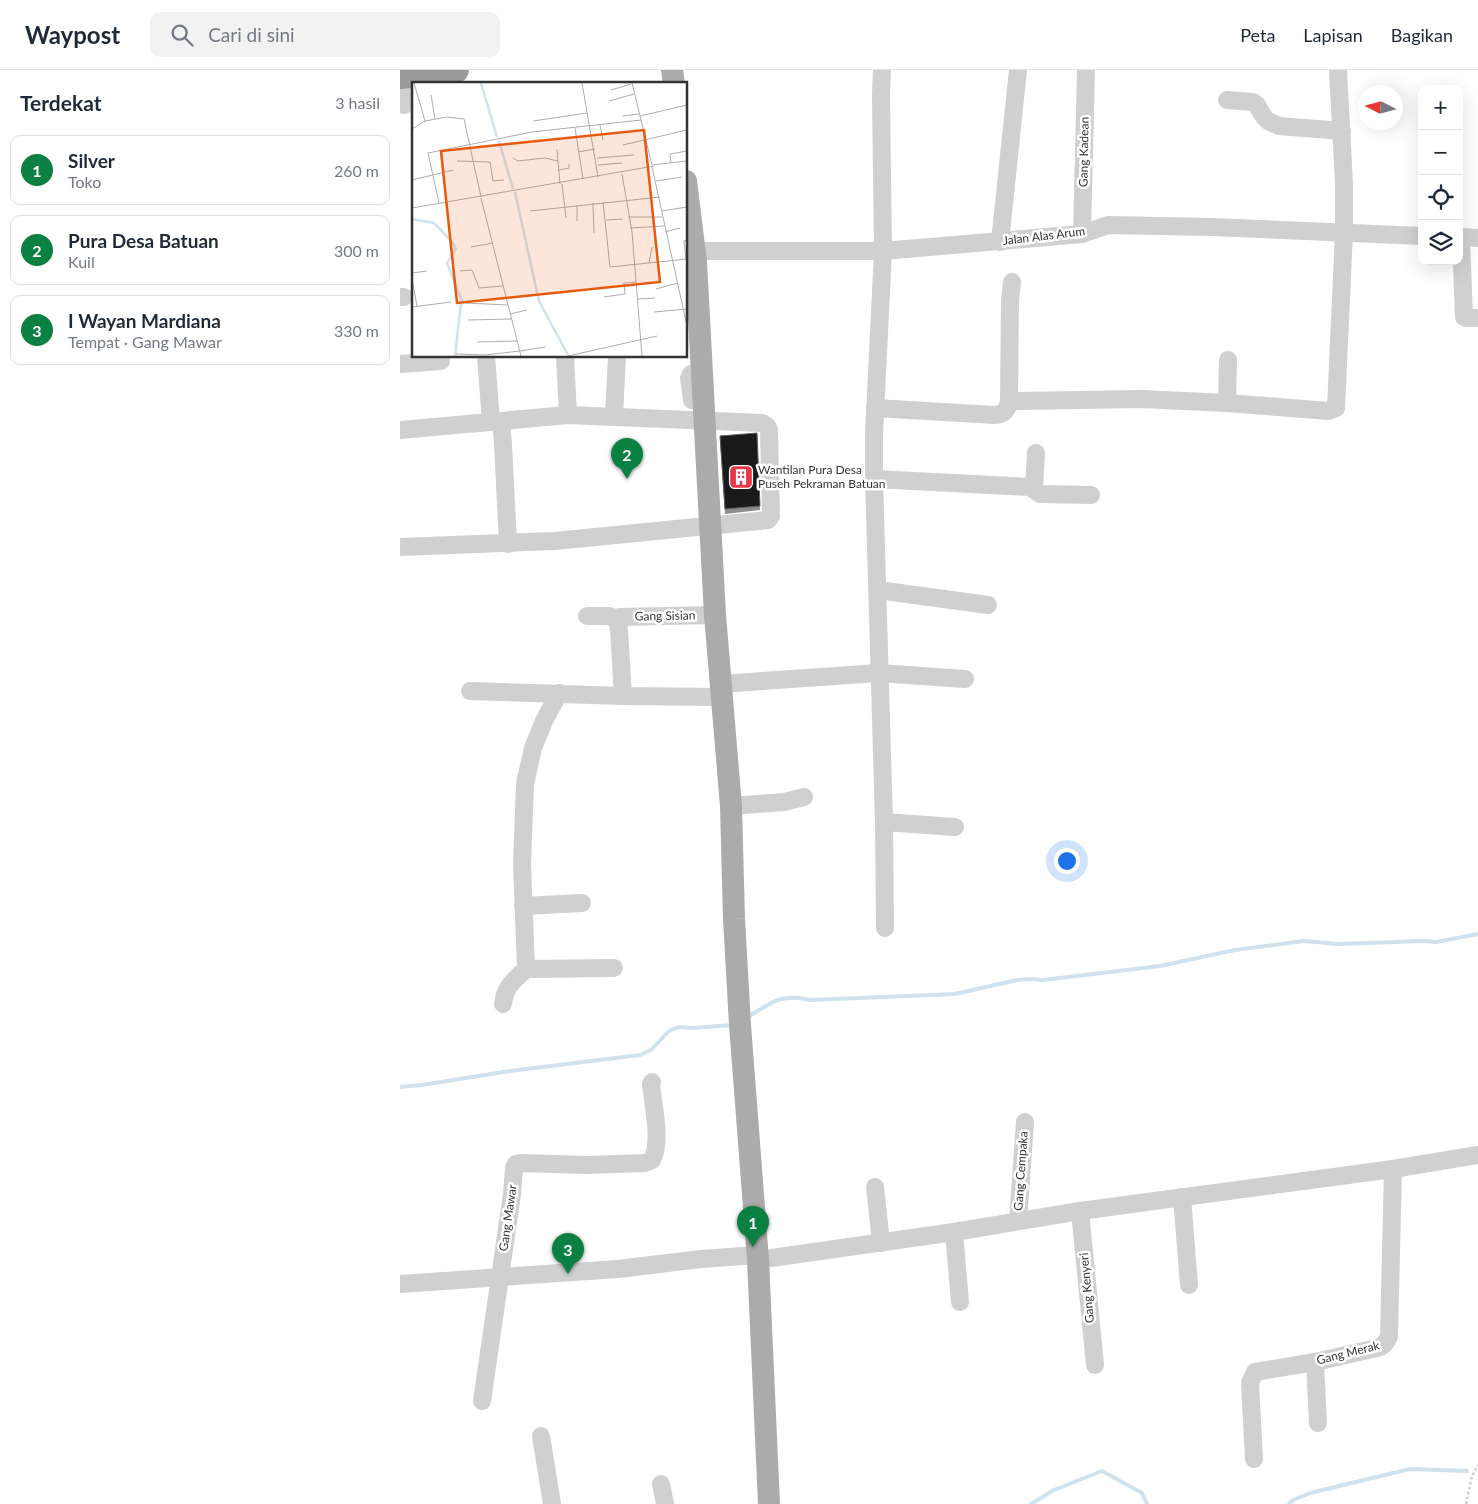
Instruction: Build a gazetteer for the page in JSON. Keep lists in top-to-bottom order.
{
  "streets": {
    "street": [
      "Gang Kadean",
      "Jalan Alas Arum",
      "Gang Sisian",
      "Gang Cempaka",
      "Gang Mawar",
      "Gang Kenyeri",
      "Gang Merak"
    ]
  },
  "crossings": [
    ["Gang Kadean", "Jalan Alas Arum"]
  ],
  "places": {
    "building": ["Wantilan Pura Desa Puseh Pekraman Batuan"]
  },
  "north": "left",
  "page": {
    "header": "Waypost",
    "search": "Cari di sini",
    "nav": ["Peta", "Lapisan", "Bagikan"],
    "heading": ["Terdekat", "3 hasil"],
    "map_buttons": ["+", "−"],
    "list": [
      {
        "mark": "1",
        "name": "Silver",
        "note": "Toko",
        "value": "260 m"
      },
      {
        "mark": "2",
        "name": "Pura Desa Batuan",
        "note": "Kuil",
        "value": "300 m"
      },
      {
        "mark": "3",
        "name": "I Wayan Mardiana",
        "note": "Tempat · Gang Mawar",
        "value": "330 m"
      }
    ],
    "pins": ["2", "1", "3"]
  }
}
